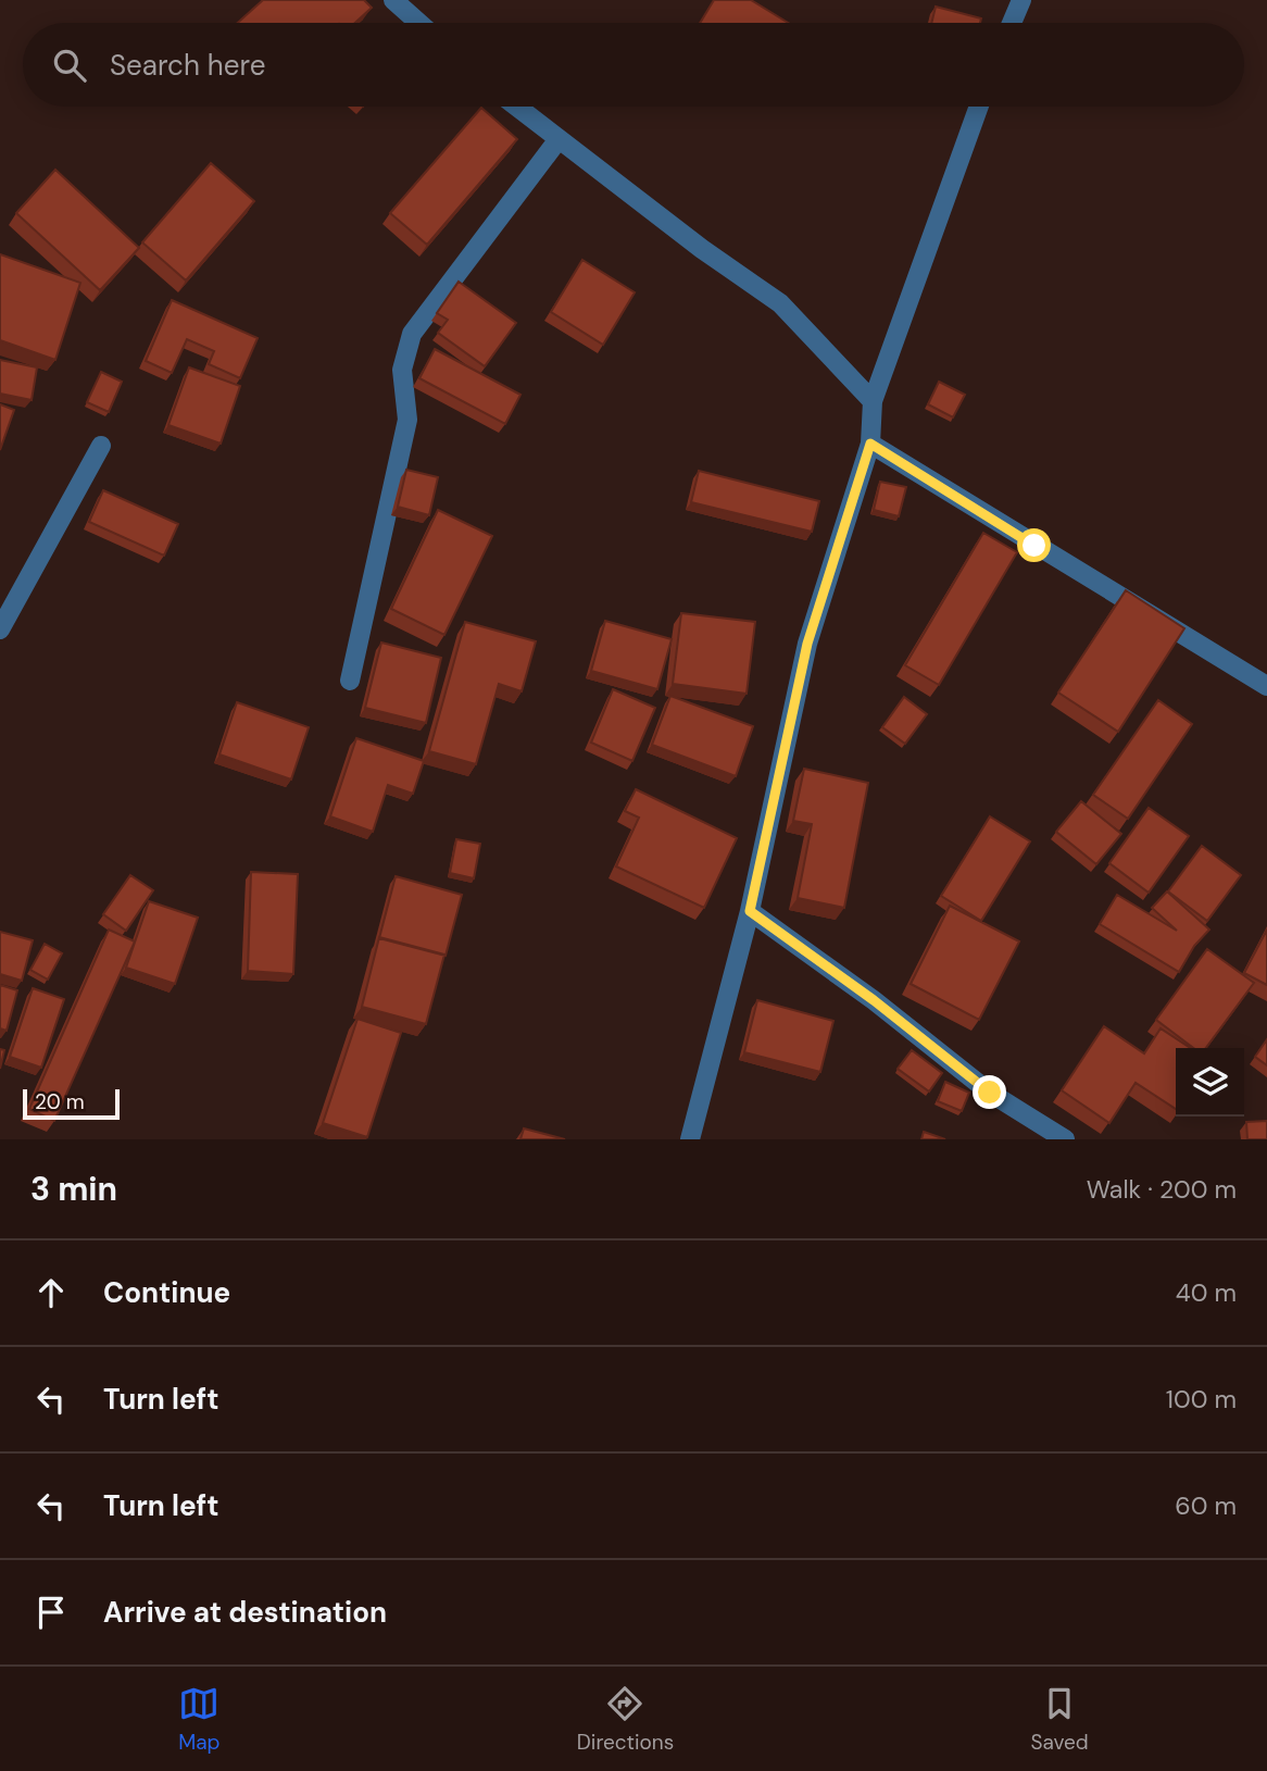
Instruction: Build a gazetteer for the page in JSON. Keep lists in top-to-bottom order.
{
  "scale_bar": "20 m",
  "page": {
    "search": "Search here",
    "scale": "20 m",
    "heading": ["3 min", "Walk · 200 m"],
    "list": [
      ["Continue", "40 m"],
      ["Turn left", "100 m"],
      ["Turn left", "60 m"],
      "Arrive at destination"
    ],
    "nav": ["Map", "Directions", "Saved"]
  }
}
